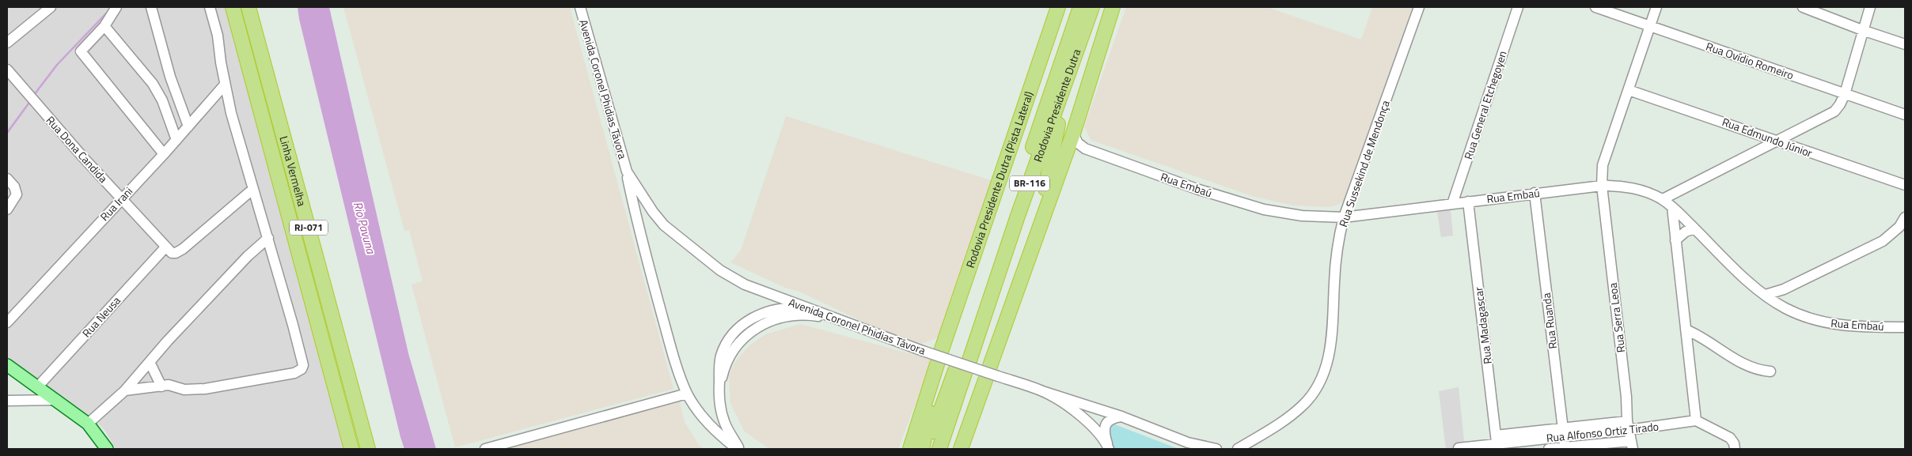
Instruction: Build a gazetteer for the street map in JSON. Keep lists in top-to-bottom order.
{
  "streets": {
    "highway": [
      "Rodovia Presidente Dutra",
      "Linha Vermelha",
      "Rodovia Presidente Dutra (Pista Lateral)",
      "BR-116",
      "RJ-071"
    ],
    "street": [
      "Rua Ovídio Romeiro",
      "Avenida Coronel Phidias Távora",
      "Rua General Etchegoyen",
      "Rua Edmundo Júnior",
      "Rua Dona Candida",
      "Rua Sussekind de Mendonça",
      "Rua Embaú",
      "Rua Irani",
      "Rua Neusa",
      "Rua Serra Leoa",
      "Rua Ruanda",
      "Rua Madagascar",
      "Rua Alfonso Ortiz Tirado"
    ]
  },
  "crossings": [
    ["Rua Ovídio Romeiro", "Rua Serra Leoa"],
    ["Avenida Coronel Phidias Távora", "BR-116"],
    ["Rua General Etchegoyen", "Rua Embaú"],
    ["Rua Edmundo Júnior", "Rua Serra Leoa"],
    ["Rua Dona Candida", "Rua Irani"],
    ["Rua Dona Candida", "Rua Neusa"],
    ["Rua Sussekind de Mendonça", "Rua Embaú"],
    ["BR-116", "Rua Embaú"],
    ["Rua Embaú", "Rua Serra Leoa"],
    ["Rua Embaú", "Rua Ruanda"],
    ["Rua Embaú", "Rua Madagascar"],
    ["Rua Serra Leoa", "Rua Alfonso Ortiz Tirado"],
    ["Rua Ruanda", "Rua Alfonso Ortiz Tirado"],
    ["Rua Madagascar", "Rua Alfonso Ortiz Tirado"]
  ],
  "water": ["Rio Pavuna"]
}
